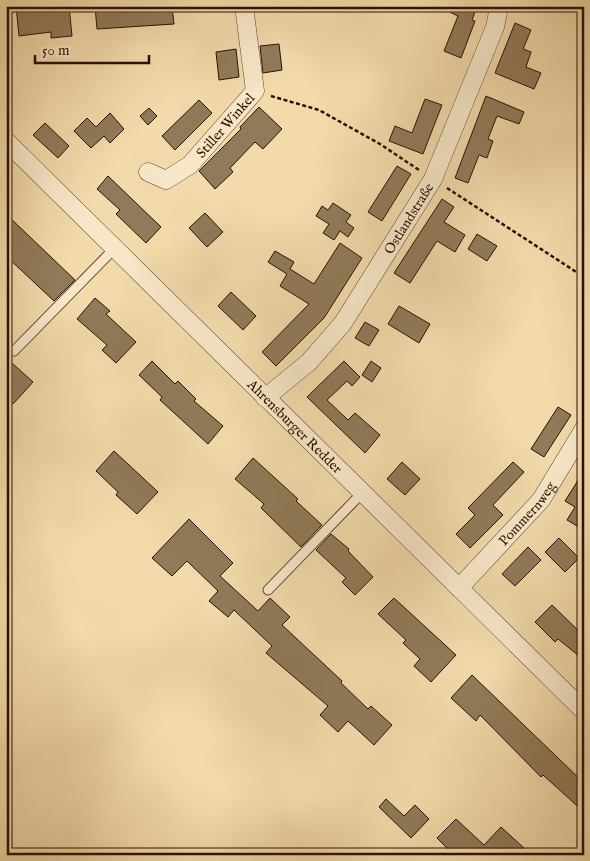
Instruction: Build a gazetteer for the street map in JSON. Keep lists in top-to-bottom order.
{
  "streets": {
    "street": [
      "Stiller Winkel",
      "Ostlandstraße",
      "Ahrensburger Redder",
      "Pommernweg"
    ]
  },
  "crossings": [
    ["Ostlandstraße", "Ahrensburger Redder"],
    ["Ahrensburger Redder", "Pommernweg"]
  ],
  "scale_bar": "50 m"
}
